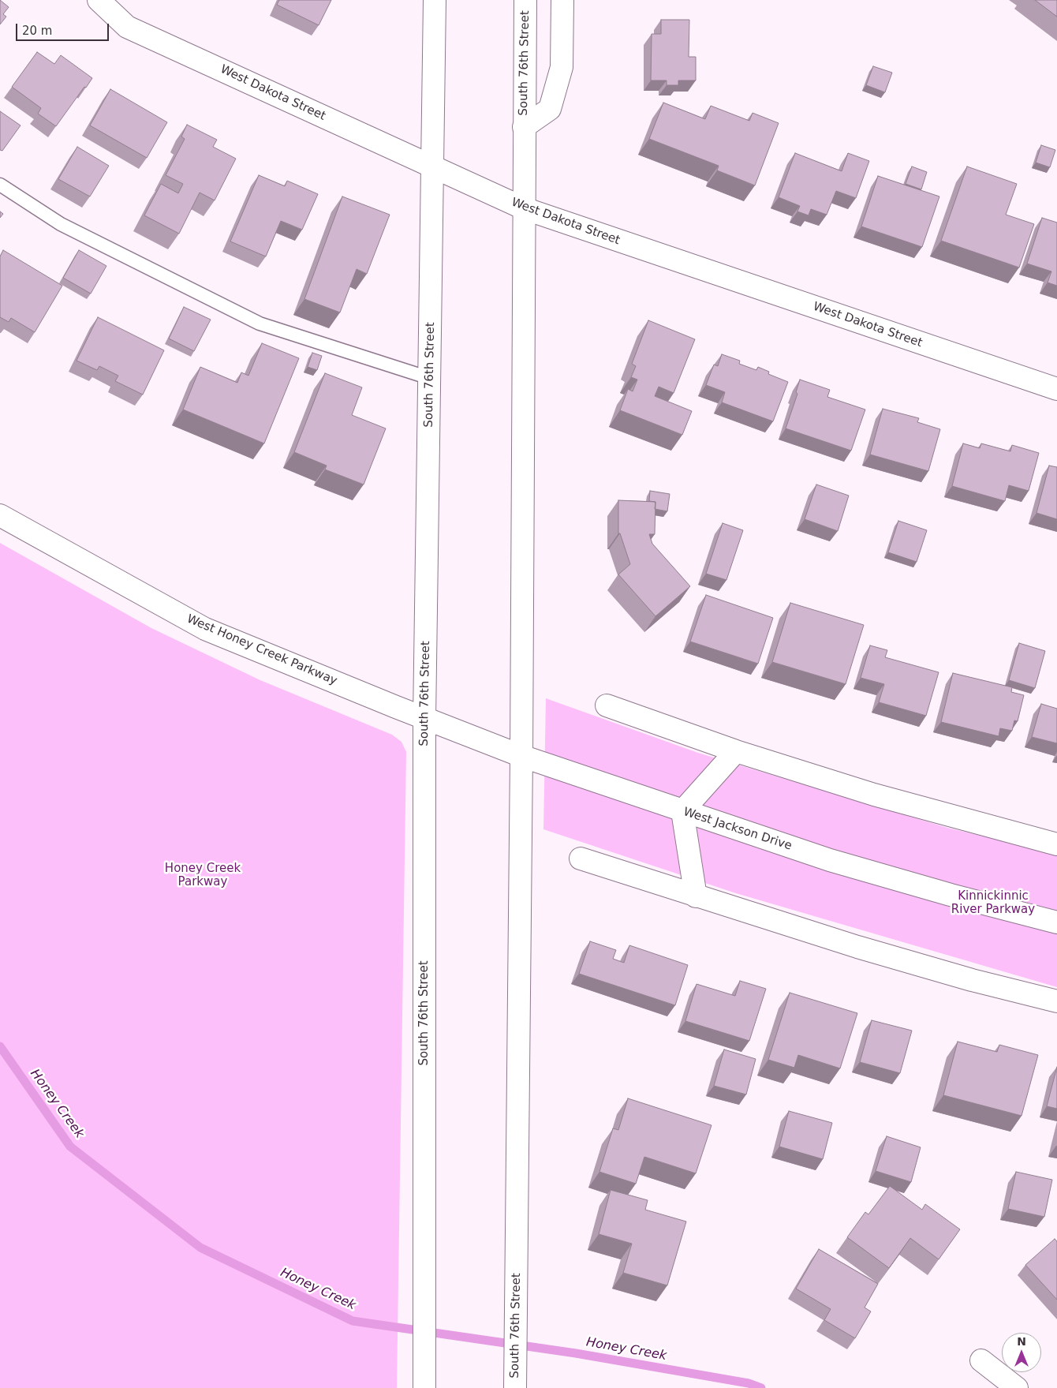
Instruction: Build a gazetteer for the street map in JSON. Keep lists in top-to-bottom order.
{
  "streets": {
    "street": [
      "South 76th Street",
      "West Dakota Street",
      "West Honey Creek Parkway",
      "West Jackson Drive"
    ]
  },
  "crossings": [
    ["South 76th Street", "West Dakota Street"],
    ["South 76th Street", "West Honey Creek Parkway"],
    ["South 76th Street", "West Jackson Drive"],
    ["West Honey Creek Parkway", "West Jackson Drive"]
  ],
  "water": ["Honey Creek"],
  "parks": ["Honey Creek Parkway", "Kinnickinnic River Parkway"],
  "scale_bar": "20 m",
  "north": "top"
}
